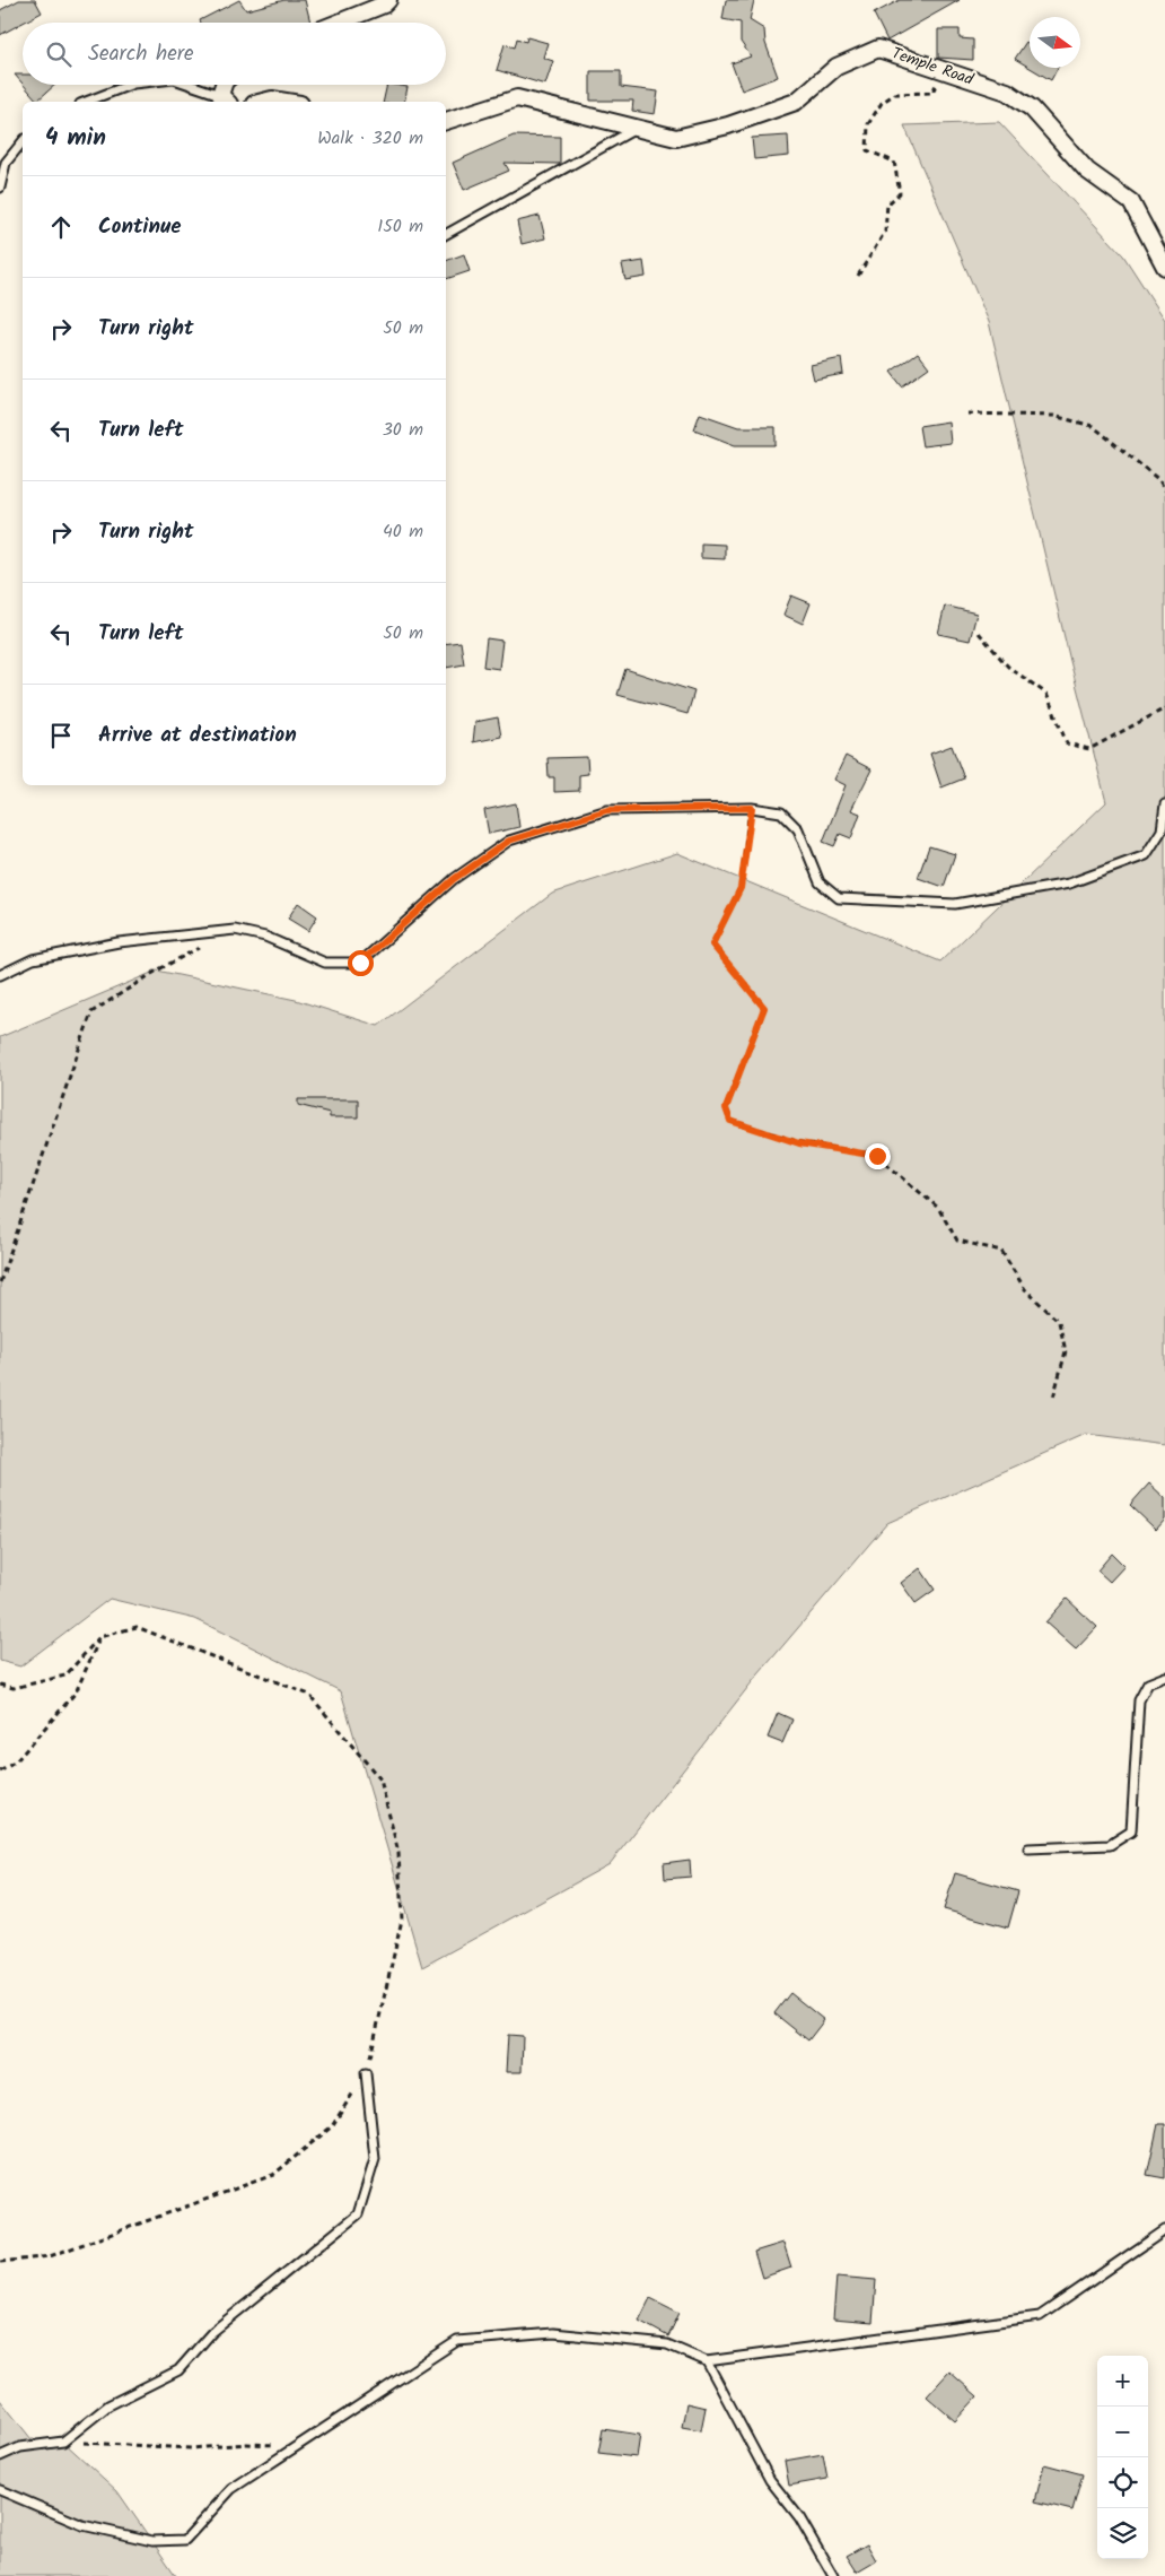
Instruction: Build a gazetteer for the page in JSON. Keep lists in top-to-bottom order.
{
  "streets": {
    "street": ["Temple Road"]
  },
  "north": "right",
  "page": {
    "search": "Search here",
    "heading": ["4 min", "Walk · 320 m"],
    "list": [
      ["Continue", "150 m"],
      ["Turn right", "50 m"],
      ["Turn left", "30 m"],
      ["Turn right", "40 m"],
      ["Turn left", "50 m"],
      "Arrive at destination"
    ],
    "map_buttons": ["+", "−"]
  }
}
